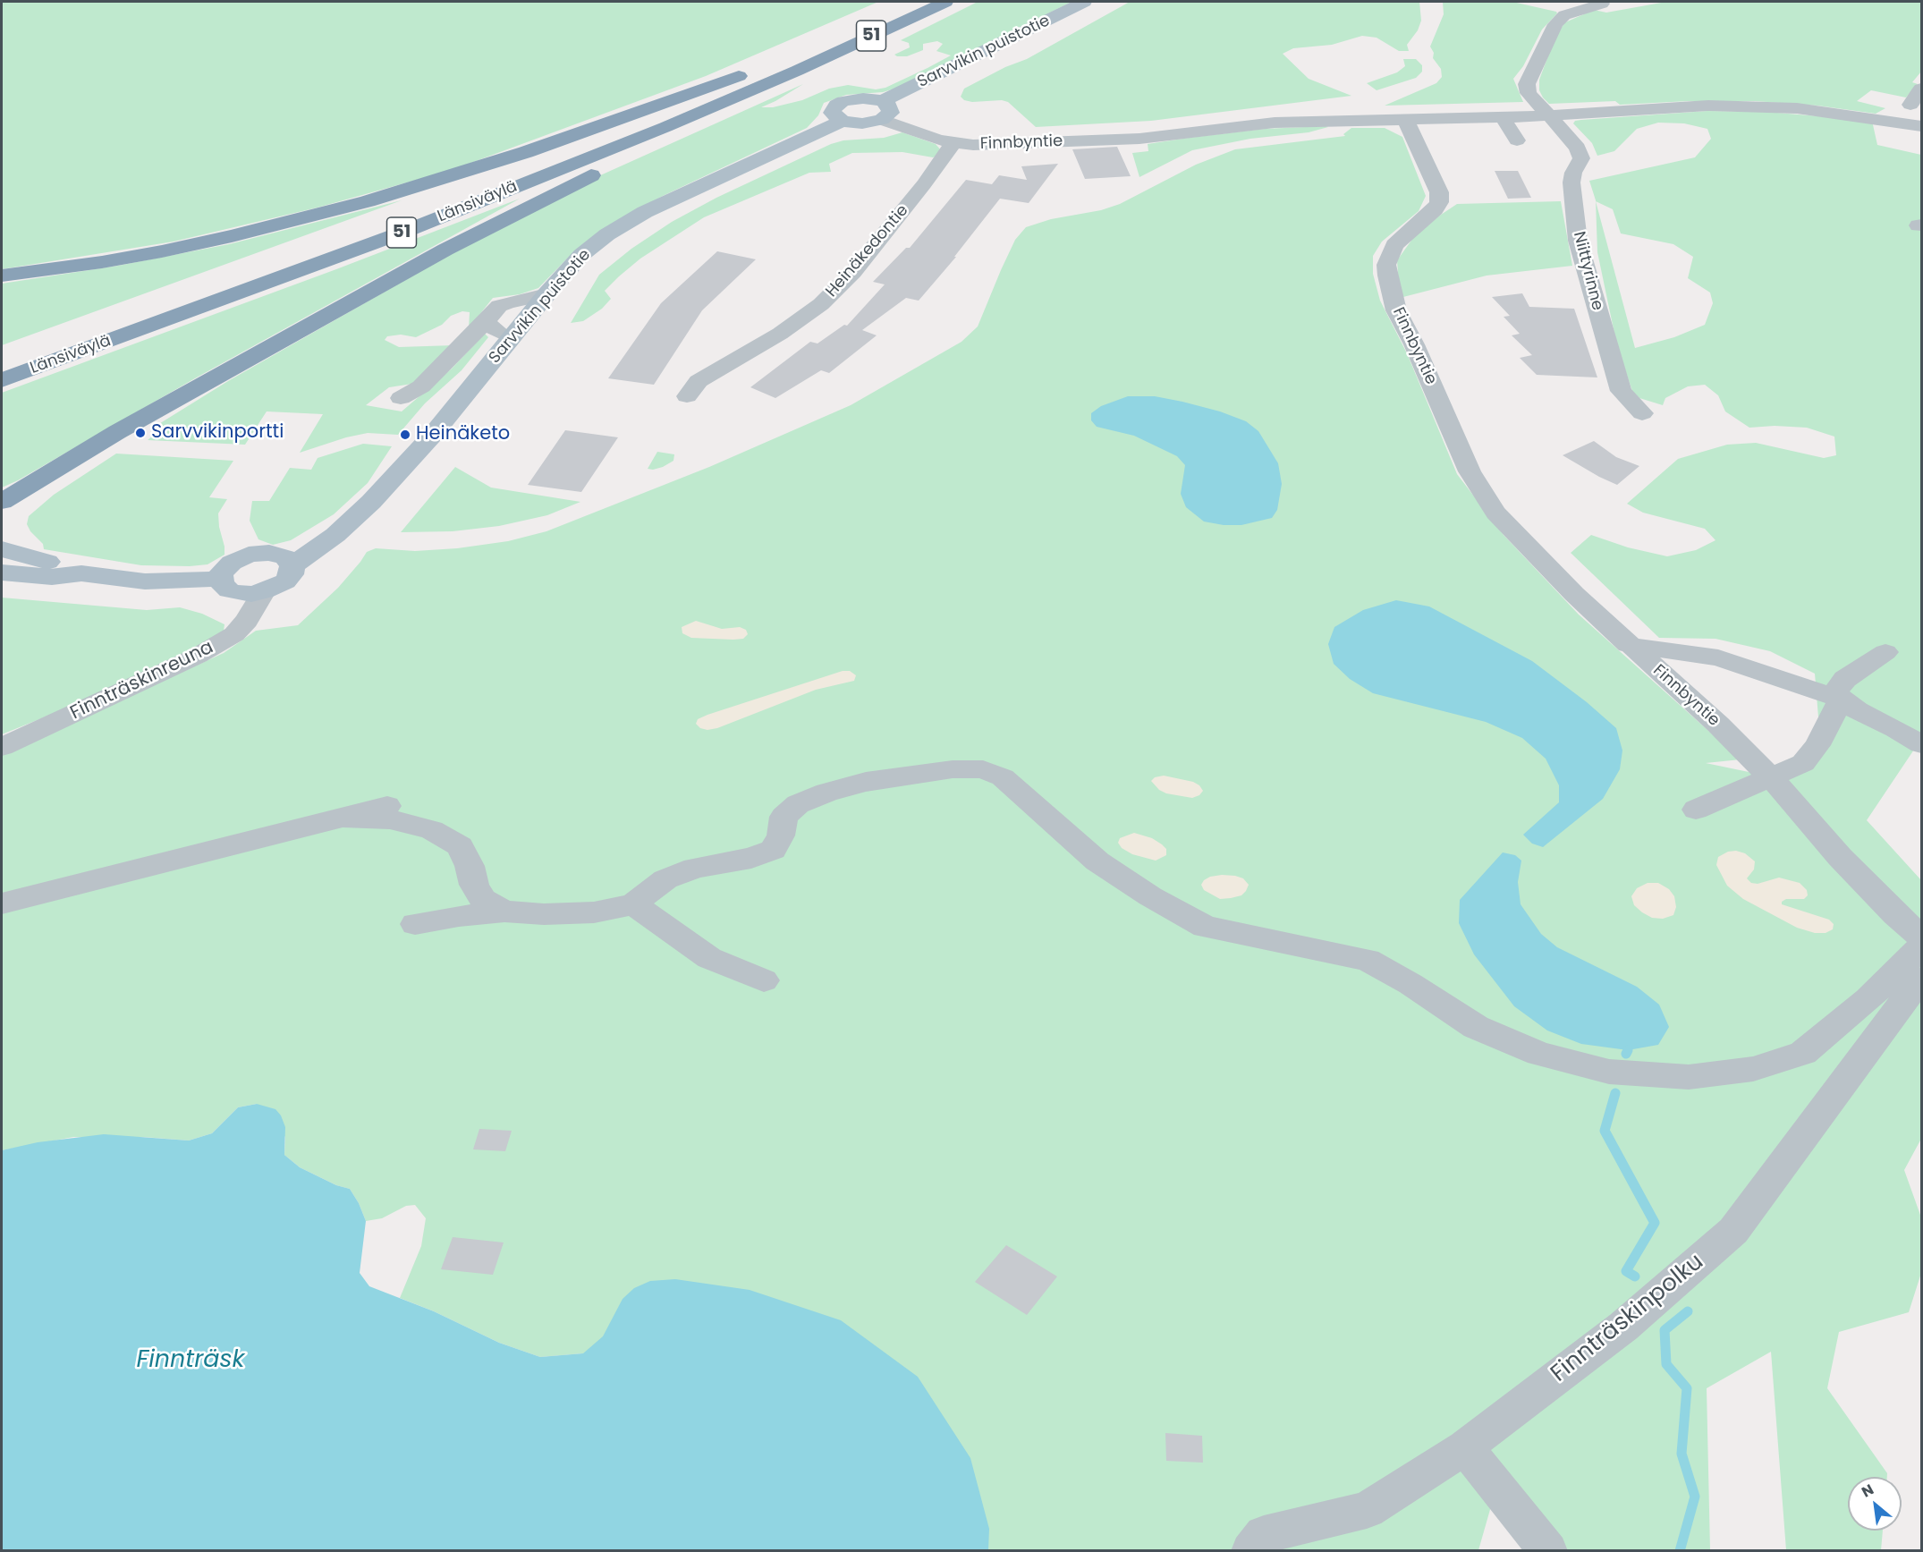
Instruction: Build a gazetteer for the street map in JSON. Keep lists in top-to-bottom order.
{
  "streets": {
    "highway": ["51", "Länsiväylä"],
    "main road": ["Sarvvikin puistotie"],
    "street": [
      "Finnbyntie",
      "Heinäkedontie",
      "Niittyrinne",
      "Finnträskinreuna",
      "Finnträskinpolku"
    ]
  },
  "crossings": [
    ["Sarvvikin puistotie", "Finnbyntie"],
    ["Sarvvikin puistotie", "Finnträskinreuna"],
    ["Finnbyntie", "Heinäkedontie"]
  ],
  "water": ["Finnträsk"],
  "places": ["Sarvvikinportti", "Heinäketo"],
  "north": "top left"
}
